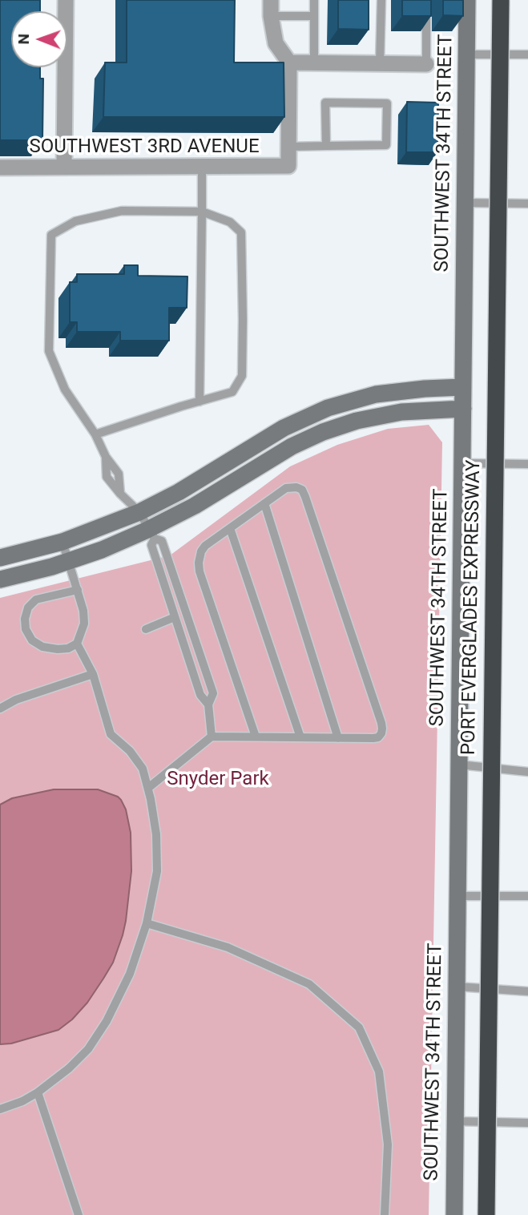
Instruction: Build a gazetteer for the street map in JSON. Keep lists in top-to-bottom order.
{
  "streets": {
    "highway": ["PORT EVERGLADES EXPRESSWAY"],
    "street": ["SOUTHWEST 3RD AVENUE", "SOUTHWEST 34TH STREET"]
  },
  "parks": ["Snyder Park"],
  "north": "left"
}
